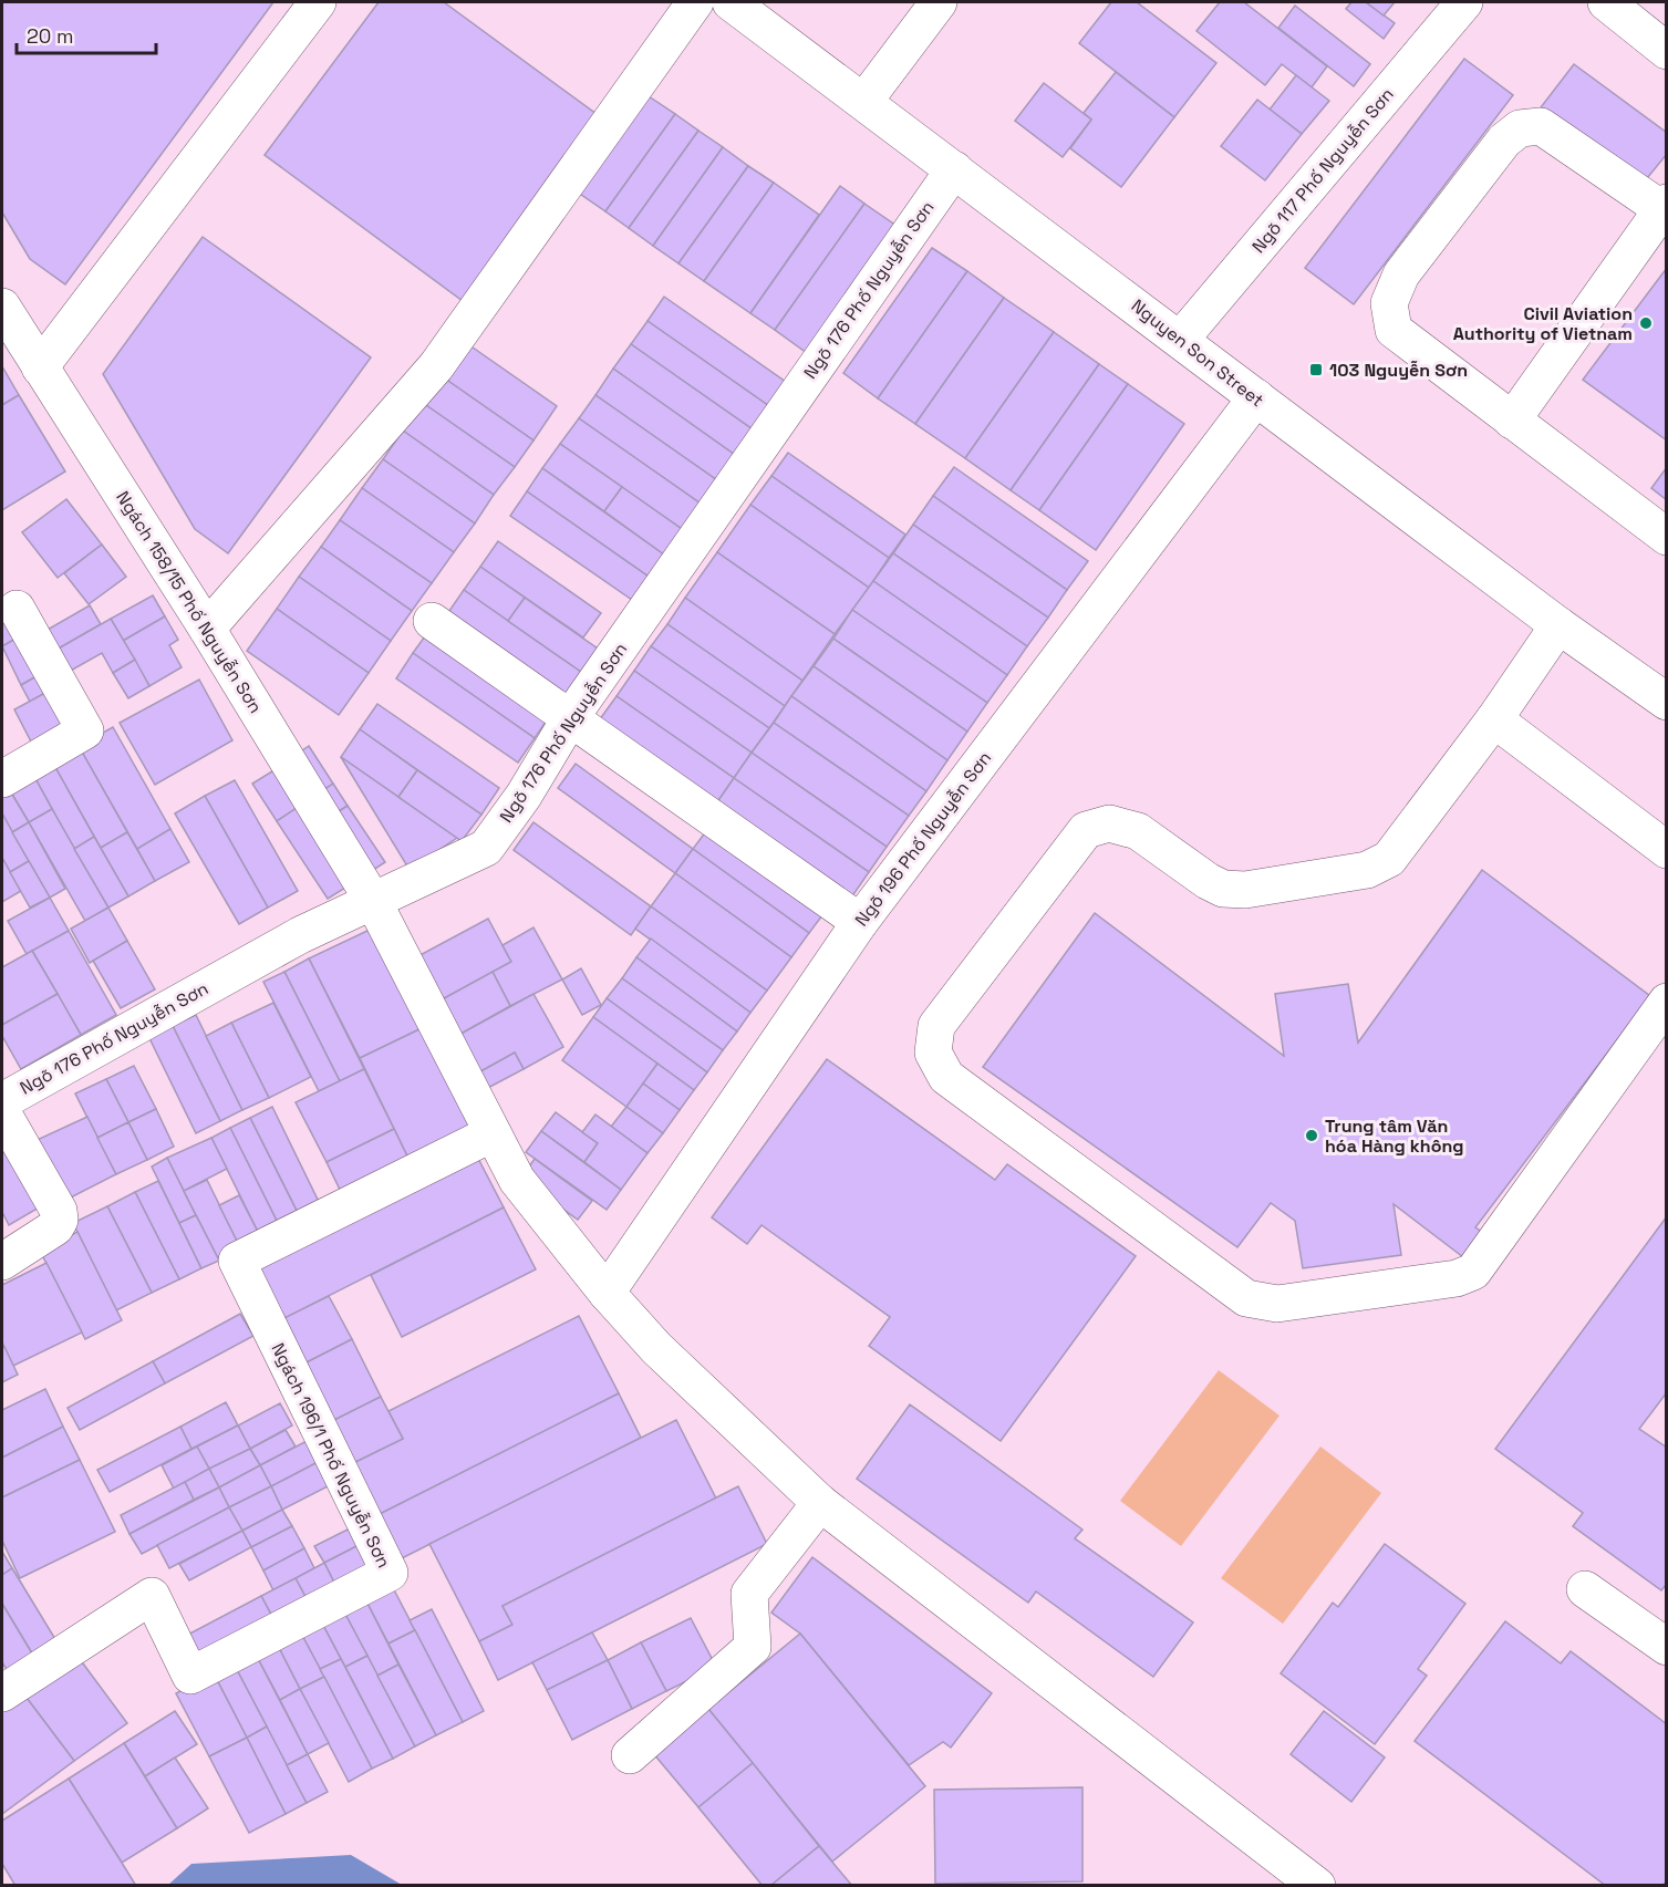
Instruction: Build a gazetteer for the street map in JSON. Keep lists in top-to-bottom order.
{
  "streets": {
    "street": [
      "Ngõ 117 Phố Nguyễn Sơn",
      "Ngõ 176 Phố Nguyễn Sơn",
      "Nguyen Son Street",
      "Ngách 158/15 Phố Nguyễn Sơn",
      "Ngõ 196 Phố Nguyễn Sơn",
      "Ngách 196/1 Phố Nguyễn Sơn"
    ]
  },
  "crossings": [
    ["Ngõ 117 Phố Nguyễn Sơn", "Nguyen Son Street"],
    ["Ngõ 176 Phố Nguyễn Sơn", "Nguyen Son Street"],
    ["Ngõ 176 Phố Nguyễn Sơn", "Ngách 158/15 Phố Nguyễn Sơn"],
    ["Nguyen Son Street", "Ngõ 196 Phố Nguyễn Sơn"],
    ["Ngách 158/15 Phố Nguyễn Sơn", "Ngõ 196 Phố Nguyễn Sơn"],
    ["Ngách 158/15 Phố Nguyễn Sơn", "Ngách 196/1 Phố Nguyễn Sơn"]
  ],
  "places": {
    "other": ["Civil Aviation Authority of Vietnam", "Trung tâm Văn hóa Hàng không"],
    "transit": ["103 Nguyễn Sơn"]
  },
  "scale_bar": "20 m"
}
